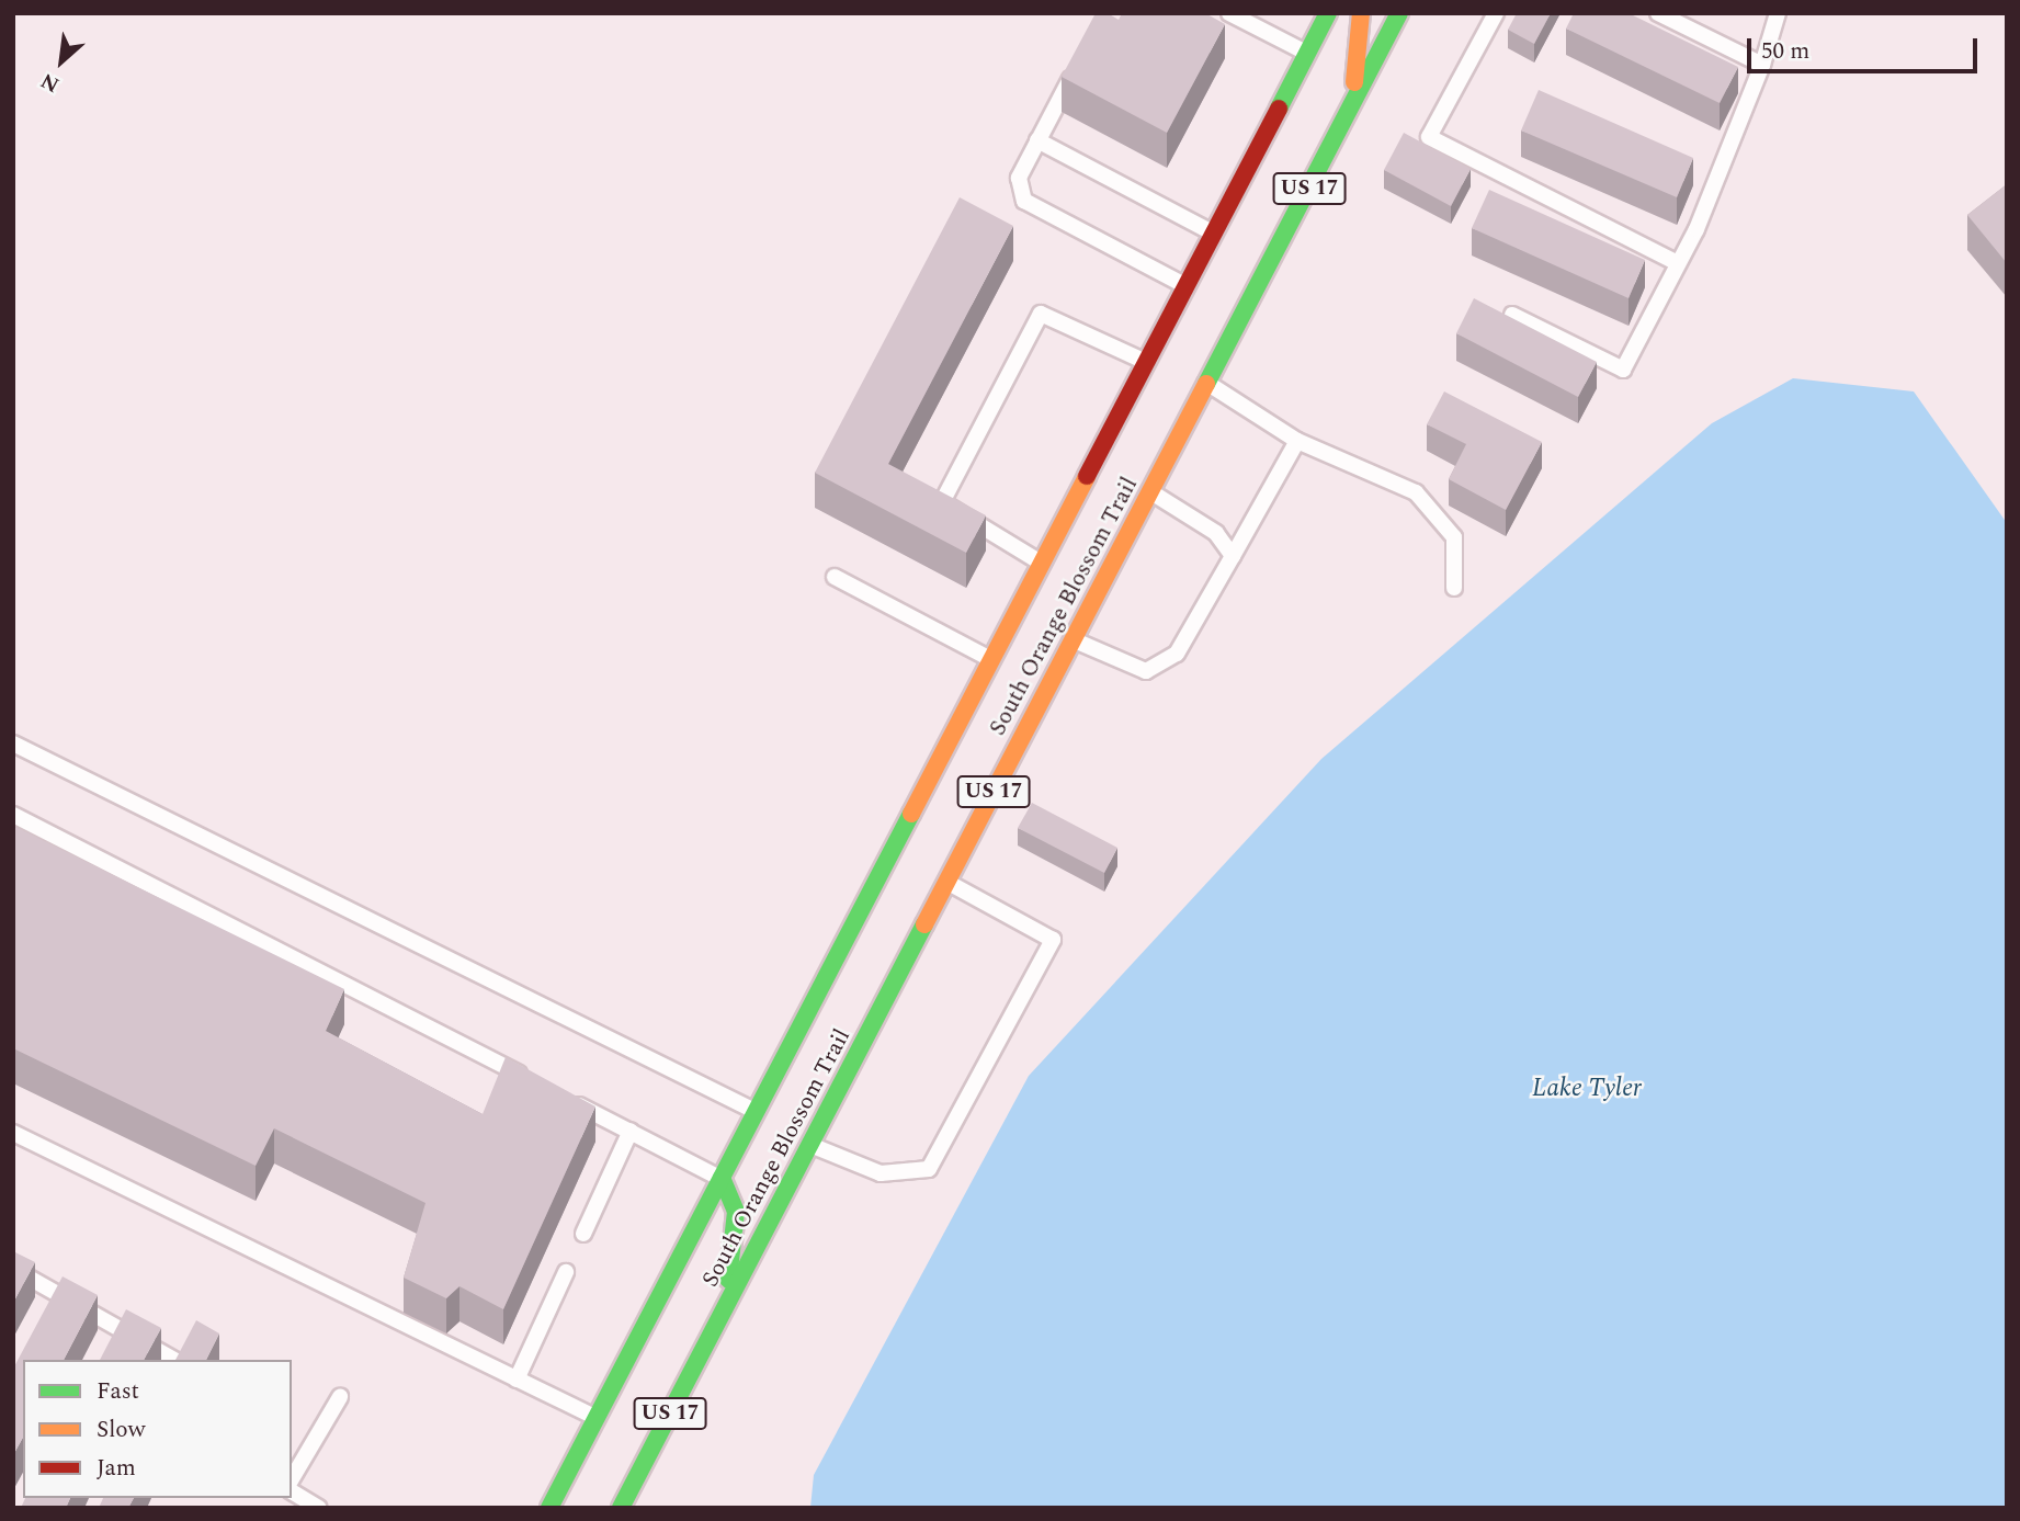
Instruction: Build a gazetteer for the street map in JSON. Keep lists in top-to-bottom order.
{
  "streets": {
    "main road": ["US 17", "South Orange Blossom Trail"]
  },
  "water": ["Lake Tyler"],
  "legend": ["Fast", "Slow", "Jam"],
  "scale_bar": "50 m",
  "north": "bottom left"
}
